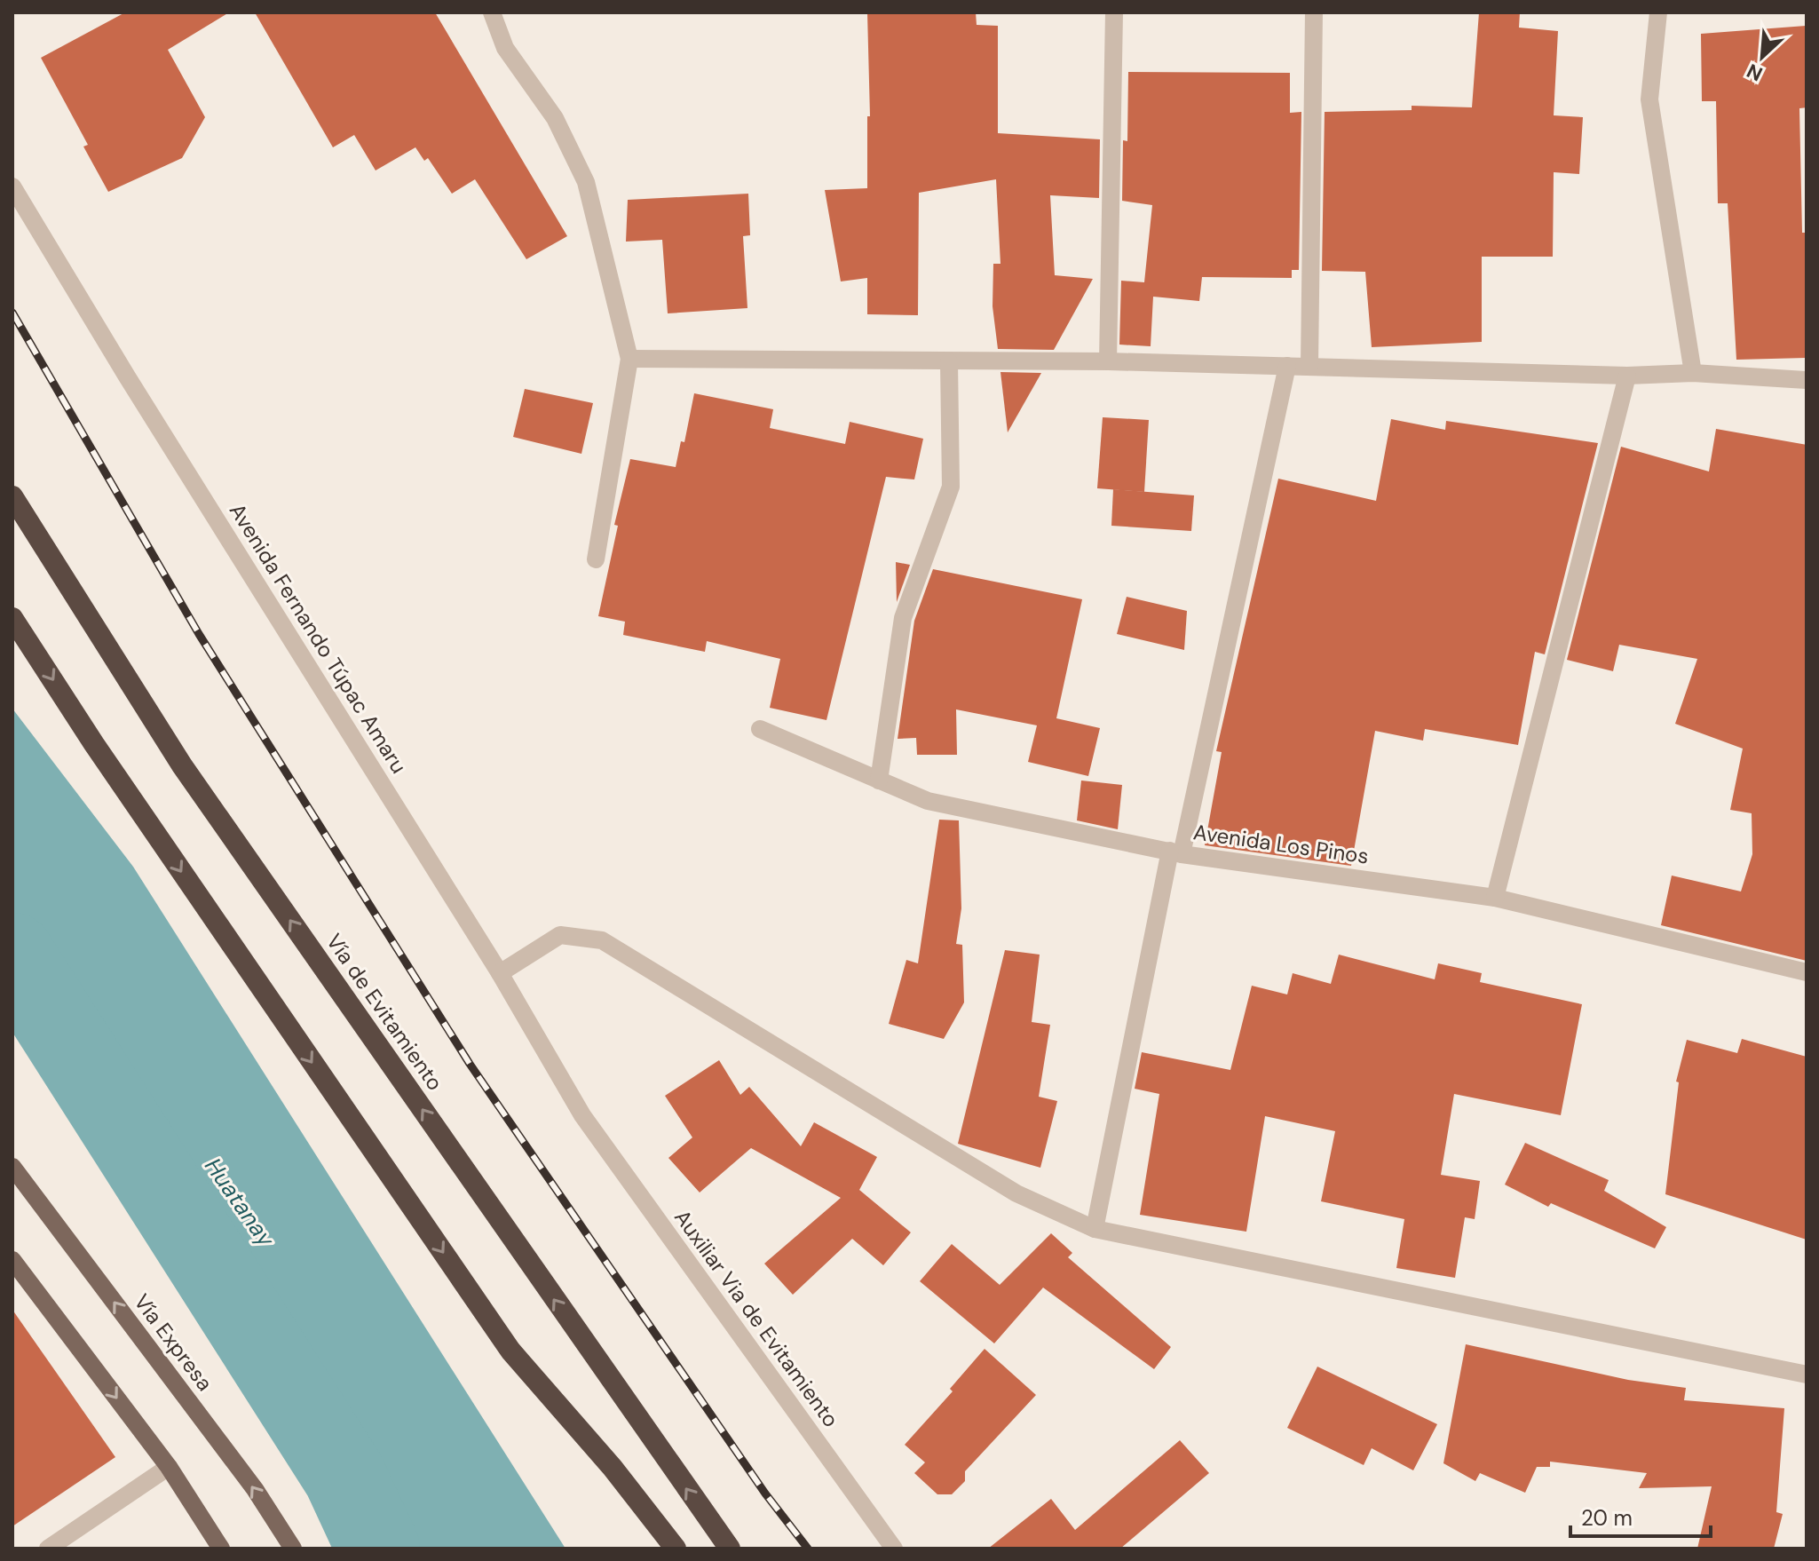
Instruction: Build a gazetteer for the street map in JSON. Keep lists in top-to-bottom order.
{
  "streets": {
    "highway": ["Vía de Evitamiento"],
    "main road": ["Vía Expresa"],
    "street": ["Avenida Fernando Túpac Amaru", "Avenida Los Pinos", "Auxiliar Via de Evitamiento"]
  },
  "crossings": [
    ["Avenida Fernando Túpac Amaru", "Auxiliar Via de Evitamiento"]
  ],
  "water": ["Huatanay"],
  "scale_bar": "20 m",
  "north": "bottom left"
}
